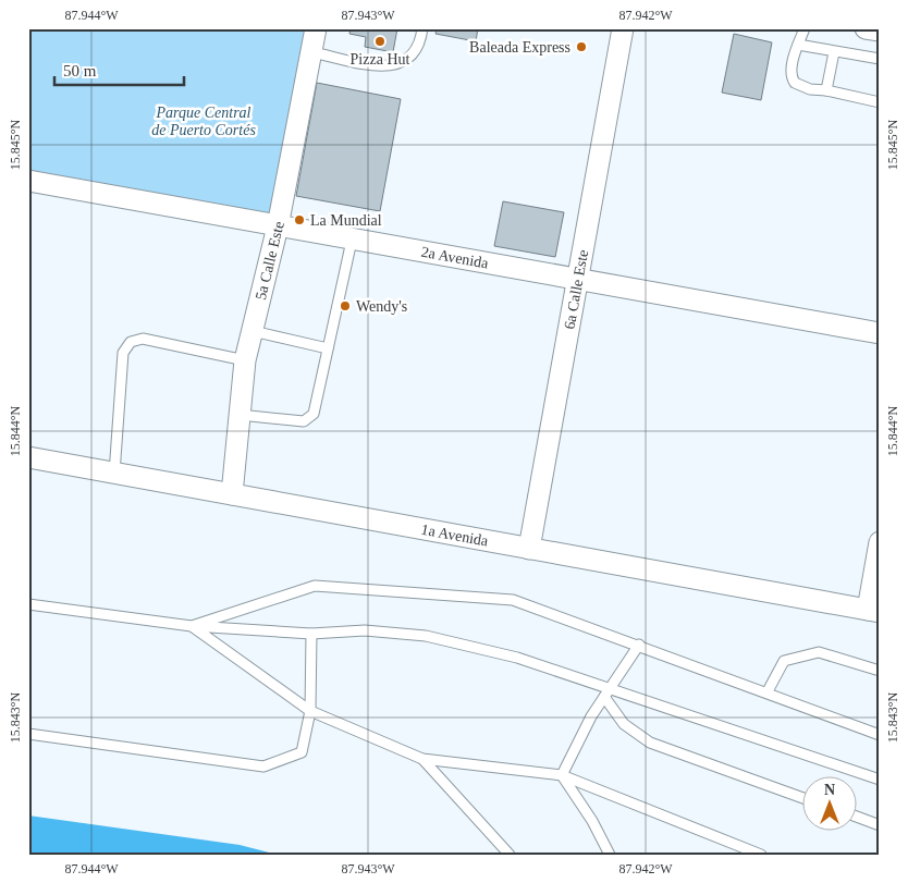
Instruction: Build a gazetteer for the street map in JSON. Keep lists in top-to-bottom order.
{
  "streets": {
    "street": [
      "2a Avenida",
      "5a Calle Este",
      "6a Calle Este",
      "1a Avenida"
    ]
  },
  "crossings": [
    ["2a Avenida", "5a Calle Este"],
    ["2a Avenida", "6a Calle Este"],
    ["5a Calle Este", "1a Avenida"],
    ["6a Calle Este", "1a Avenida"]
  ],
  "parks": ["Parque Central de Puerto Cortés"],
  "places": [
    "Pizza Hut",
    "Baleada Express",
    "La Mundial",
    "Wendy's"
  ],
  "scale_bar": "50 m",
  "north": "top",
  "coordinates": [
    "87.944°W",
    "87.943°W",
    "87.942°W",
    "15.845°N",
    "15.844°N",
    "15.843°N"
  ]
}
